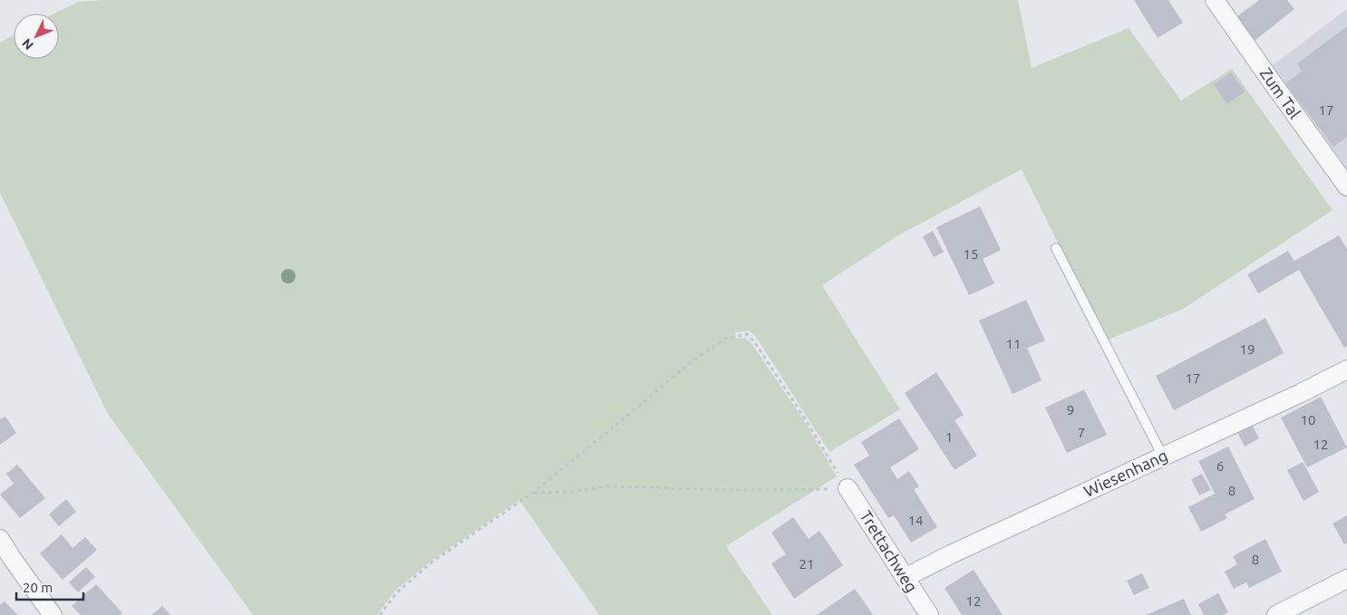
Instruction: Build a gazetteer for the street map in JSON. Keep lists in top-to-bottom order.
{
  "streets": {
    "street": ["Zum Tal", "Wiesenhang", "Trettachweg"]
  },
  "crossings": [
    ["Wiesenhang", "Trettachweg"]
  ],
  "house_numbers": [
    "17",
    "15",
    "11",
    "19",
    "17",
    "9",
    "10",
    "7",
    "1",
    "12",
    "6",
    "8",
    "14",
    "8",
    "21",
    "12"
  ],
  "scale_bar": "20 m",
  "north": "bottom left"
}
